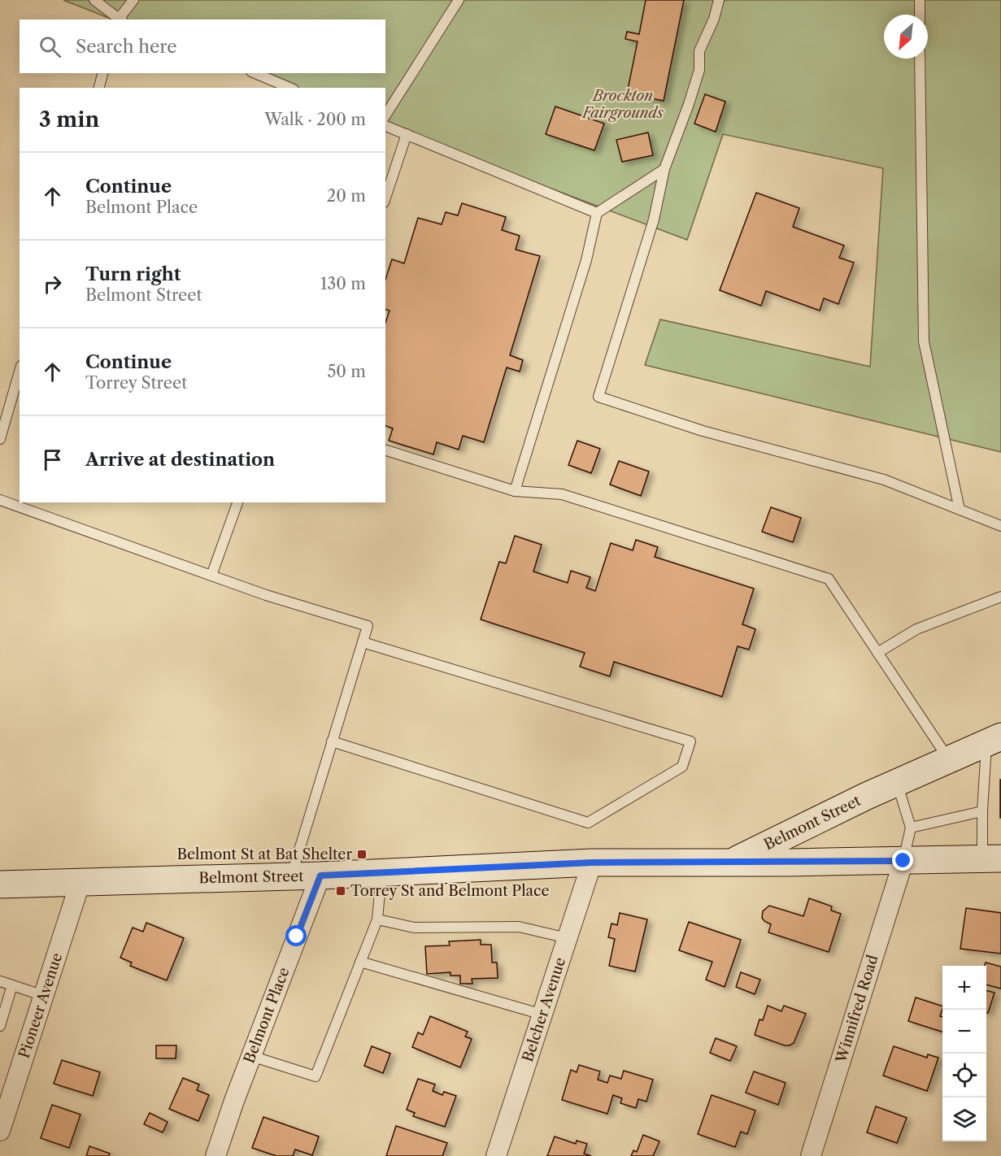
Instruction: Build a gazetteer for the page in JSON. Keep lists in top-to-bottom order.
{
  "streets": {
    "main road": ["Belmont Street"],
    "street": [
      "Pioneer Avenue",
      "Winnifred Road",
      "Belcher Avenue",
      "Belmont Place"
    ]
  },
  "crossings": [
    ["Belmont Street", "Pioneer Avenue"],
    ["Belmont Street", "Belcher Avenue"],
    ["Belmont Street", "Belmont Place"]
  ],
  "parks": ["Brockton Fairgrounds"],
  "places": {
    "transit": ["Belmont St at Bat Shelter", "Torrey St and Belmont Place"]
  },
  "north": "bottom left",
  "page": {
    "search": "Search here",
    "heading": ["3 min", "Walk · 200 m"],
    "list": [
      ["Continue", "Belmont Place", "20 m"],
      ["Turn right", "Belmont Street", "130 m"],
      ["Continue", "Torrey Street", "50 m"],
      "Arrive at destination"
    ],
    "map_buttons": ["+", "−"]
  }
}
